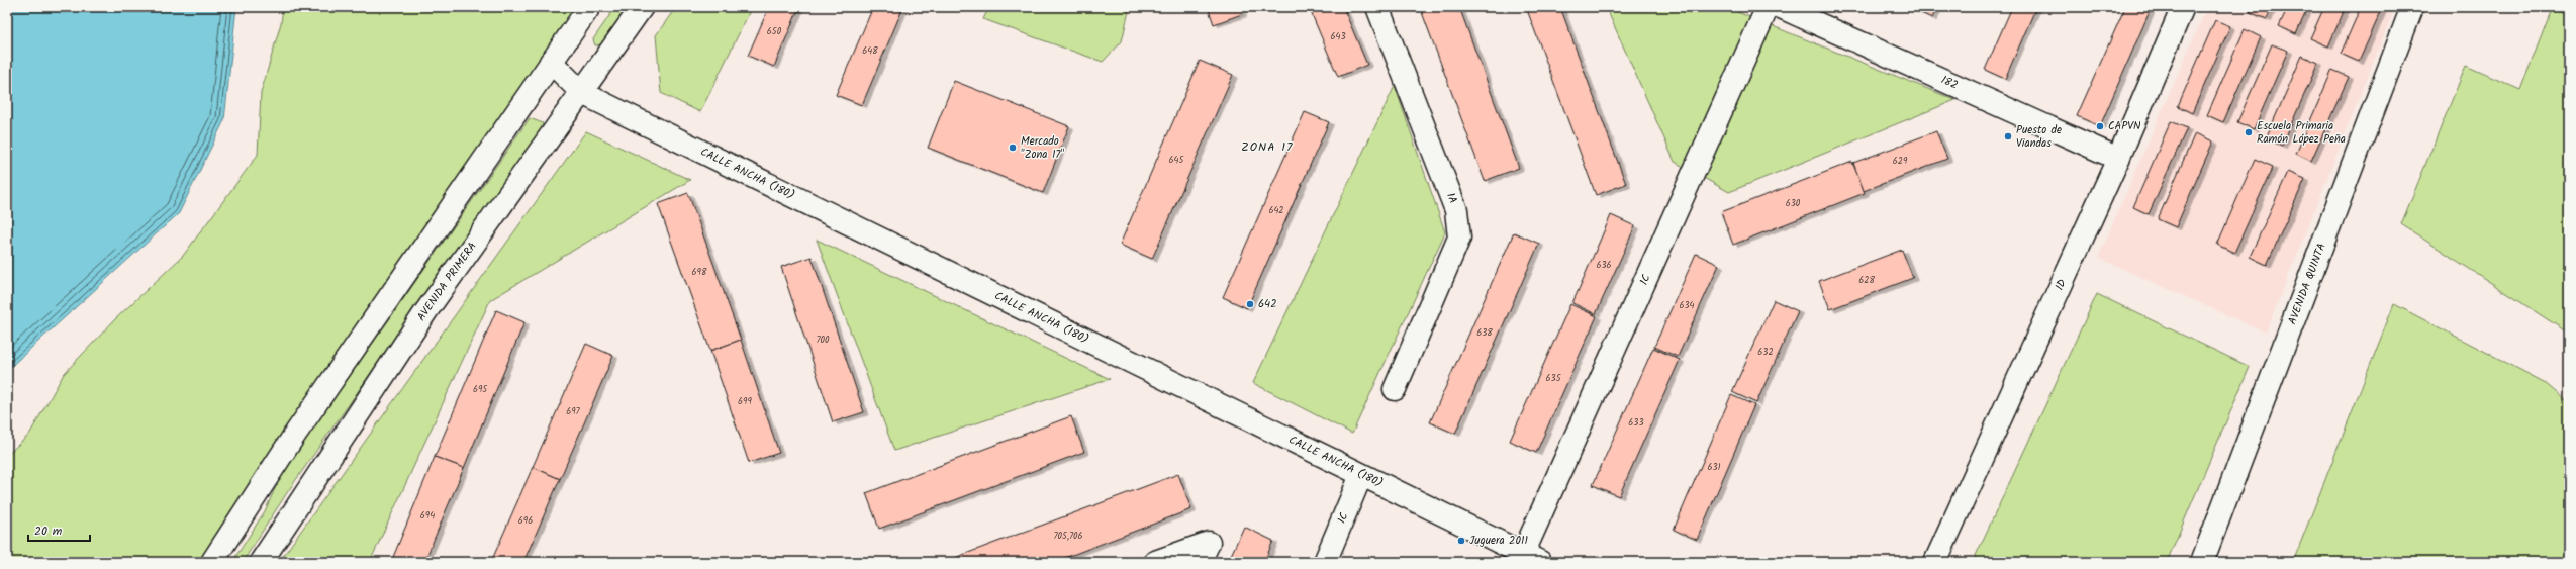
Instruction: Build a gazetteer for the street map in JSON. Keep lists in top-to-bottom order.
{
  "streets": {
    "street": [
      "182",
      "CALLE ANCHA (180)",
      "1A",
      "1C",
      "AVENIDA PRIMERA",
      "1D",
      "AVENIDA QUINTA"
    ]
  },
  "crossings": [
    ["182", "1D"],
    ["CALLE ANCHA (180)", "1C"],
    ["CALLE ANCHA (180)", "AVENIDA PRIMERA"]
  ],
  "districts": ["ZONA 17"],
  "places": [
    "CAPVN",
    "Escuela Primaria Ramón López Peña",
    "Puesto de Viandas",
    "Mercado \"Zona 17\"",
    "642",
    "Juguera 2011"
  ],
  "house_numbers": [
    "650",
    "643",
    "648",
    "645",
    "629",
    "630",
    "642",
    "636",
    "698",
    "628",
    "634",
    "638",
    "700",
    "632",
    "635",
    "695",
    "699",
    "697",
    "633",
    "631",
    "694",
    "696",
    "705,706"
  ],
  "scale_bar": "20 m"
}
